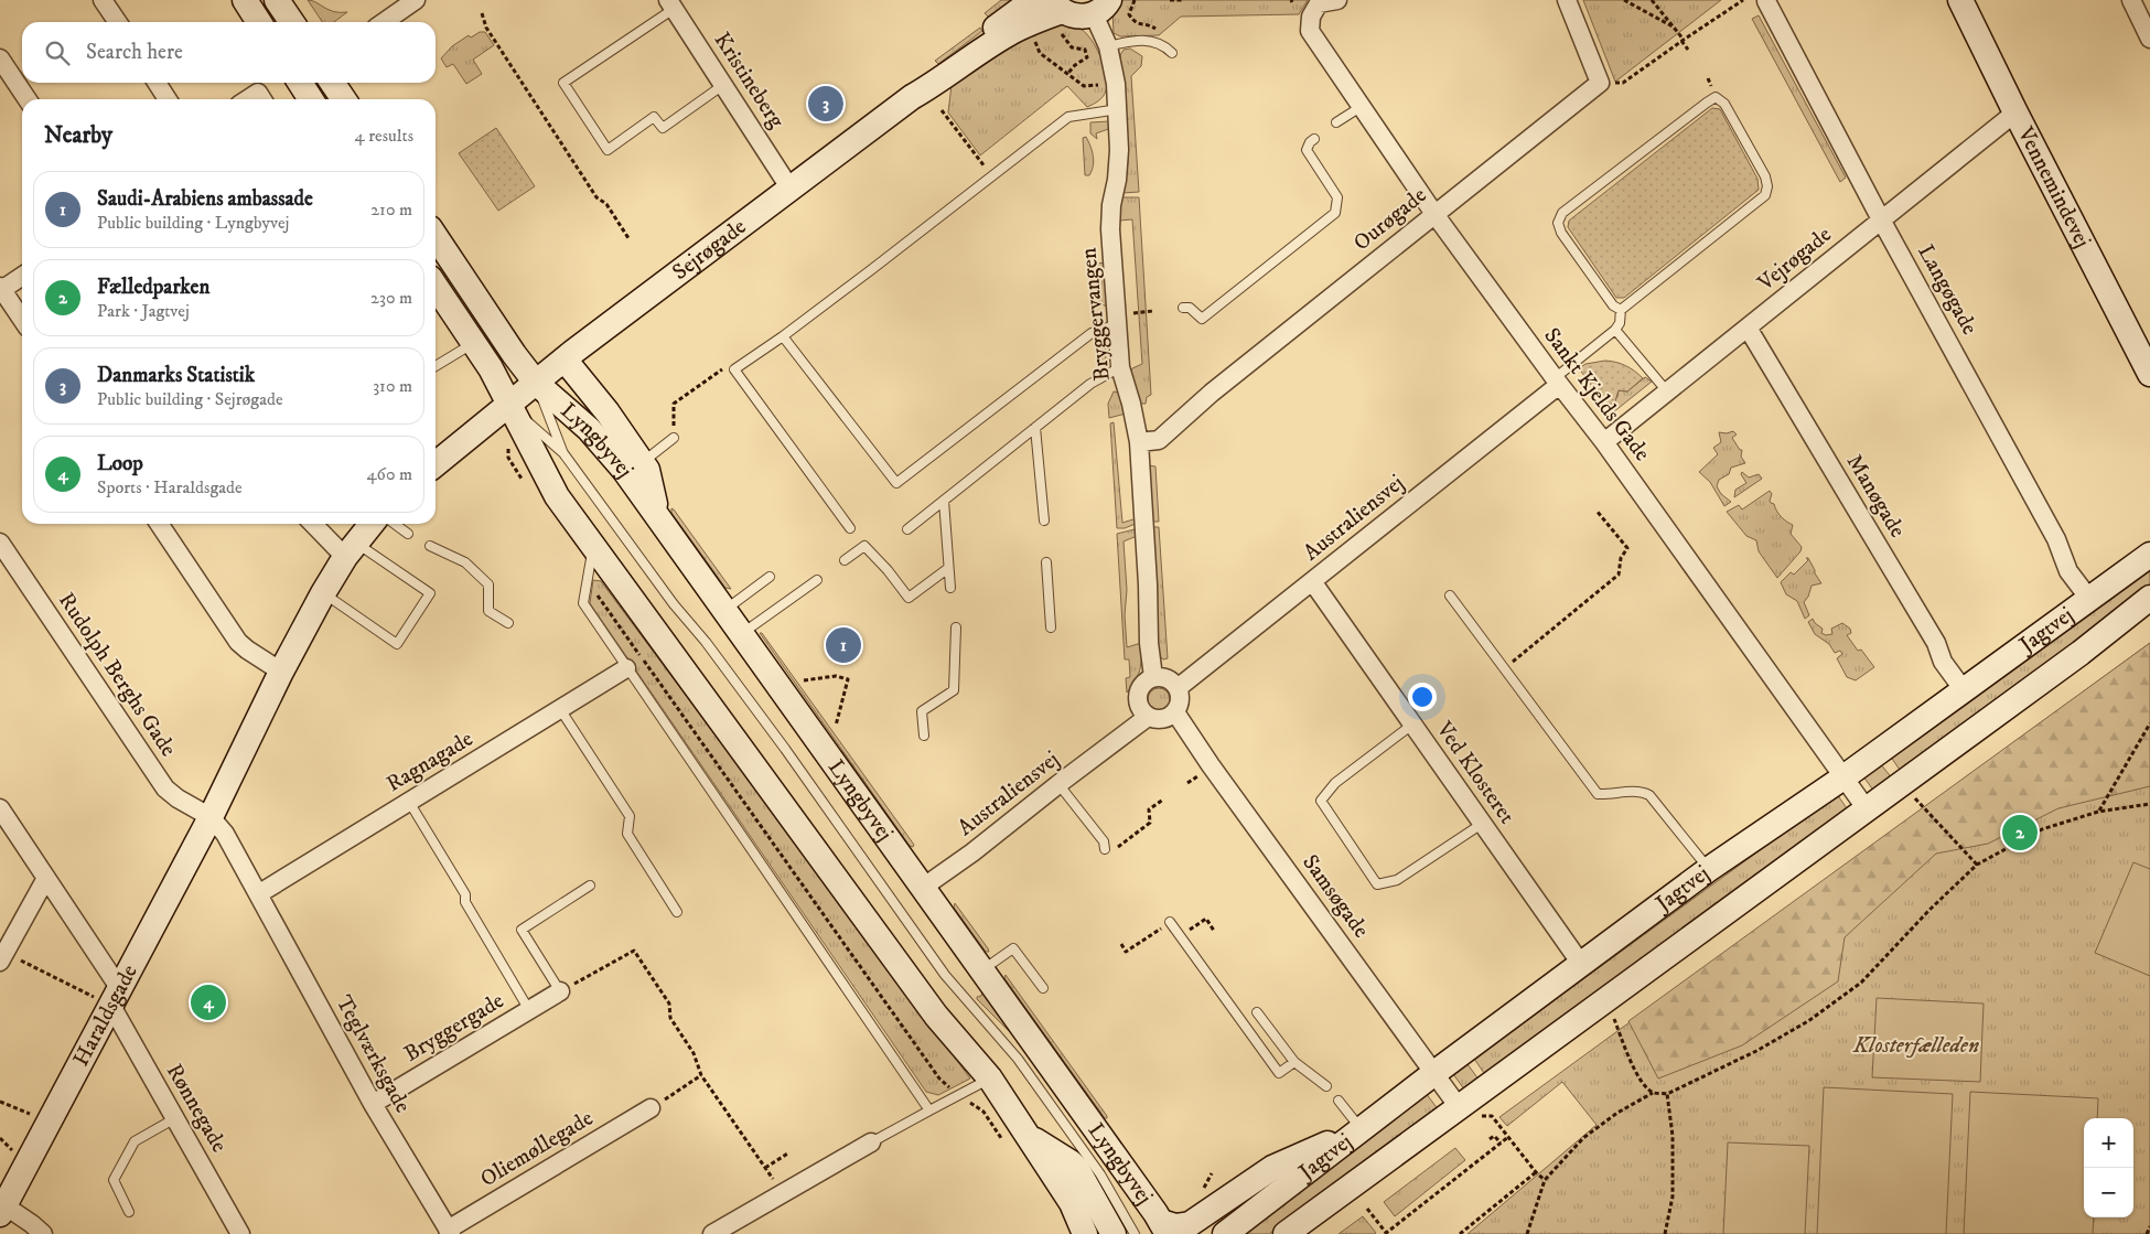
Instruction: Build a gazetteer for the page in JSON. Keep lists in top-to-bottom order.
{
  "streets": {
    "street": [
      "Kristineberg",
      "Vennemindevej",
      "Ourøgade",
      "Sejrøgade",
      "Vejrøgade",
      "Langøgade",
      "Bryggervangen",
      "Sankt Kjelds Gade",
      "Lyngbyvej",
      "Manøgade",
      "Australiensvej",
      "Jagtvej",
      "Rudolph Berghs Gade",
      "Ragnagade",
      "Ved Klosteret",
      "Samsøgade",
      "Haraldsgade",
      "Bryggergade",
      "Teglværksgade",
      "Rønnegade",
      "Oliemøllegade"
    ]
  },
  "crossings": [
    ["Kristineberg", "Sejrøgade"],
    ["Vennemindevej", "Vejrøgade"],
    ["Ourøgade", "Bryggervangen"],
    ["Ourøgade", "Sankt Kjelds Gade"],
    ["Sejrøgade", "Lyngbyvej"],
    ["Vejrøgade", "Langøgade"],
    ["Vejrøgade", "Sankt Kjelds Gade"],
    ["Vejrøgade", "Manøgade"],
    ["Langøgade", "Jagtvej"],
    ["Bryggervangen", "Australiensvej"],
    ["Bryggervangen", "Samsøgade"],
    ["Sankt Kjelds Gade", "Australiensvej"],
    ["Sankt Kjelds Gade", "Jagtvej"],
    ["Lyngbyvej", "Australiensvej"],
    ["Manøgade", "Jagtvej"],
    ["Australiensvej", "Ved Klosteret"],
    ["Australiensvej", "Samsøgade"],
    ["Jagtvej", "Ved Klosteret"],
    ["Jagtvej", "Samsøgade"],
    ["Rudolph Berghs Gade", "Haraldsgade"],
    ["Ragnagade", "Teglværksgade"],
    ["Haraldsgade", "Rønnegade"],
    ["Bryggergade", "Teglværksgade"],
    ["Teglværksgade", "Oliemøllegade"]
  ],
  "parks": ["Klosterfælleden"],
  "page": {
    "search": "Search here",
    "pins": [
      "3",
      "1",
      "2",
      "4"
    ],
    "heading": ["Nearby", "4 results"],
    "list": [
      {
        "mark": "1",
        "name": "Saudi-Arabiens ambassade",
        "note": "Public building · Lyngbyvej",
        "value": "210 m"
      },
      {
        "mark": "2",
        "name": "Fælledparken",
        "note": "Park · Jagtvej",
        "value": "230 m"
      },
      {
        "mark": "3",
        "name": "Danmarks Statistik",
        "note": "Public building · Sejrøgade",
        "value": "310 m"
      },
      {
        "mark": "4",
        "name": "Loop",
        "note": "Sports · Haraldsgade",
        "value": "460 m"
      }
    ],
    "map_buttons": ["+", "−"]
  }
}
